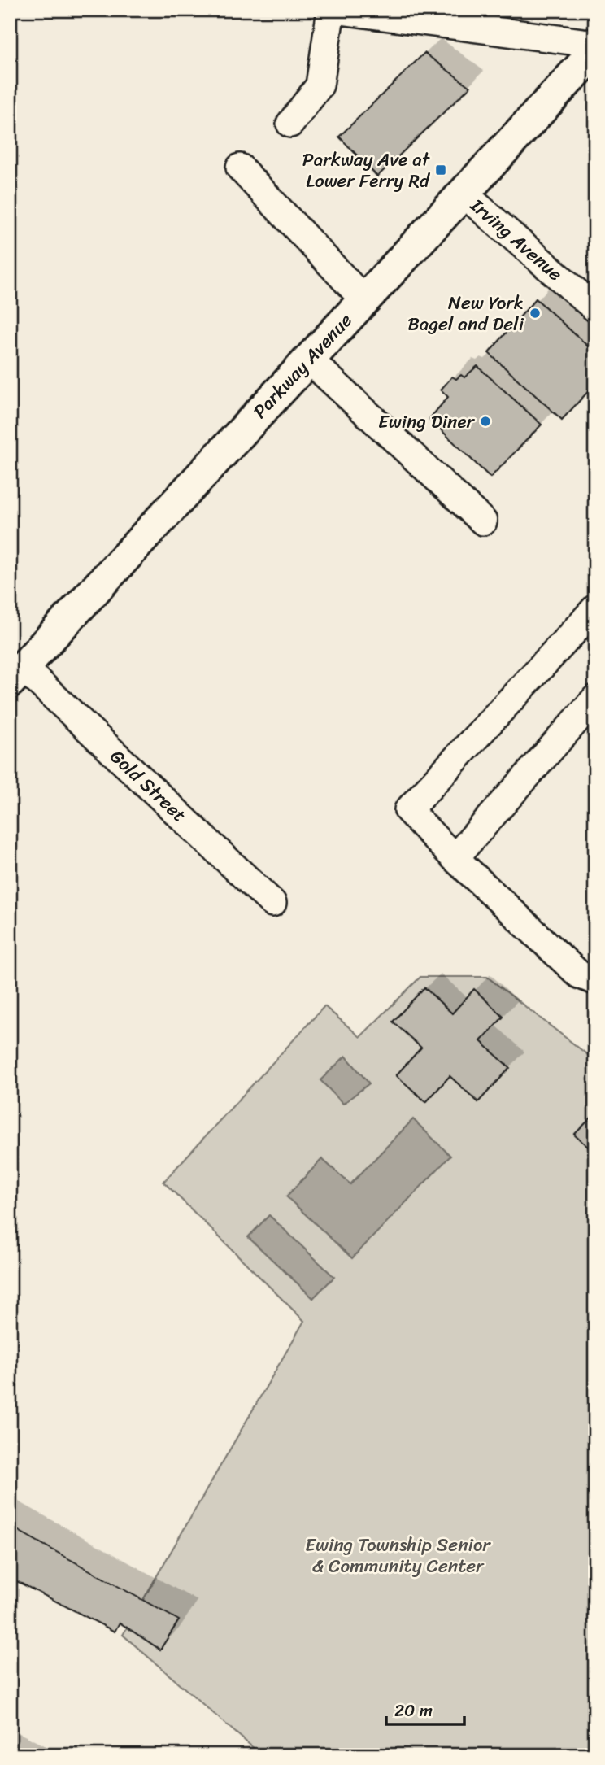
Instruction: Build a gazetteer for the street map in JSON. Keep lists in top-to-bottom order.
{
  "streets": {
    "main road": ["Parkway Avenue"],
    "street": ["Irving Avenue", "Gold Street"]
  },
  "crossings": [
    ["Irving Avenue", "Parkway Avenue"],
    ["Parkway Avenue", "Gold Street"]
  ],
  "parks": ["Ewing Township Senior & Community Center"],
  "places": {
    "transit": ["Parkway Ave at Lower Ferry Rd"],
    "other": ["New York Bagel and Deli", "Ewing Diner"]
  },
  "scale_bar": "20 m"
}
